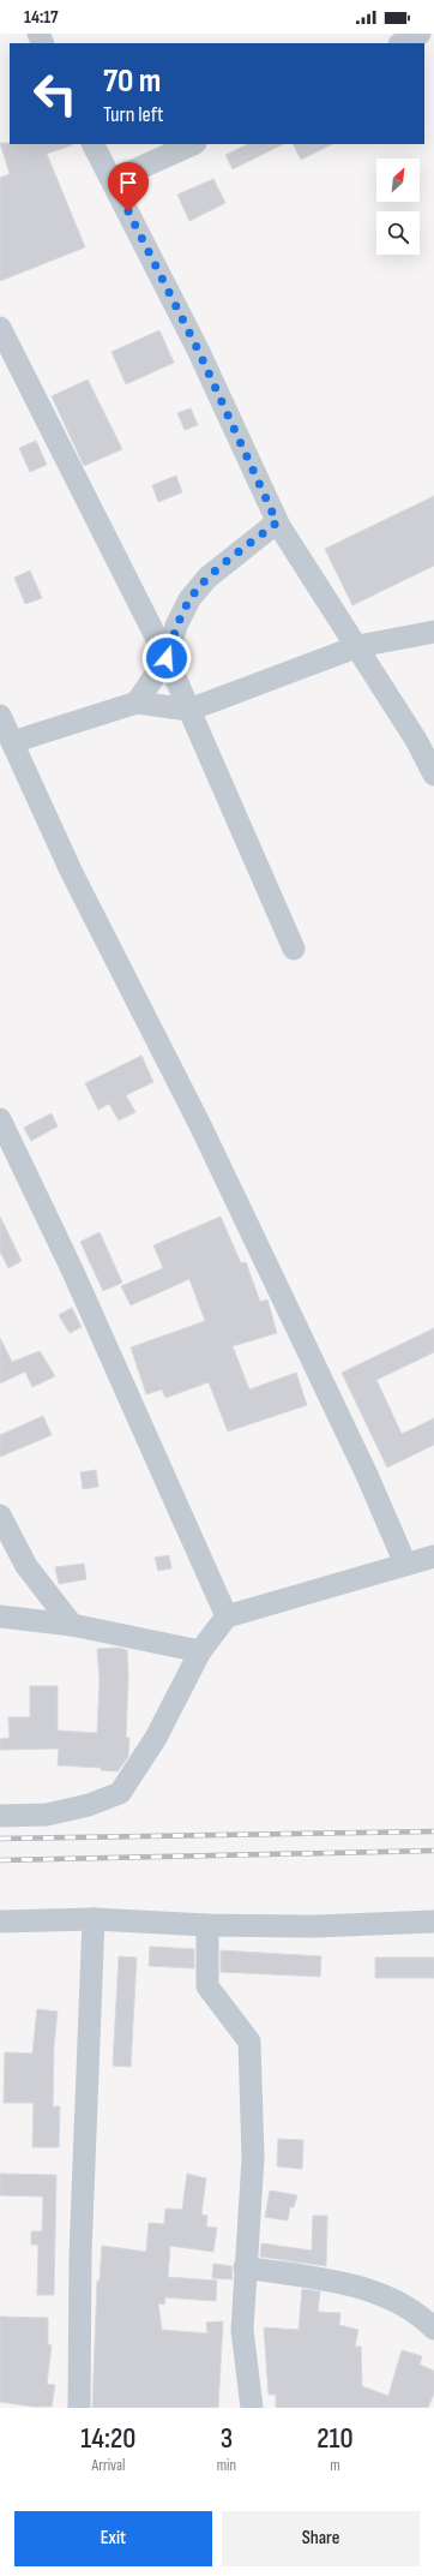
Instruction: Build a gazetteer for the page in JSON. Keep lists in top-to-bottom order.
{
  "north": "top right",
  "page": {
    "status": "14:17",
    "turn": ["70 m", "Turn left"],
    "eta": [
      "14:20",
      "Arrival",
      "3",
      "min",
      "210",
      "m"
    ],
    "buttons": ["Exit", "Share"]
  }
}
